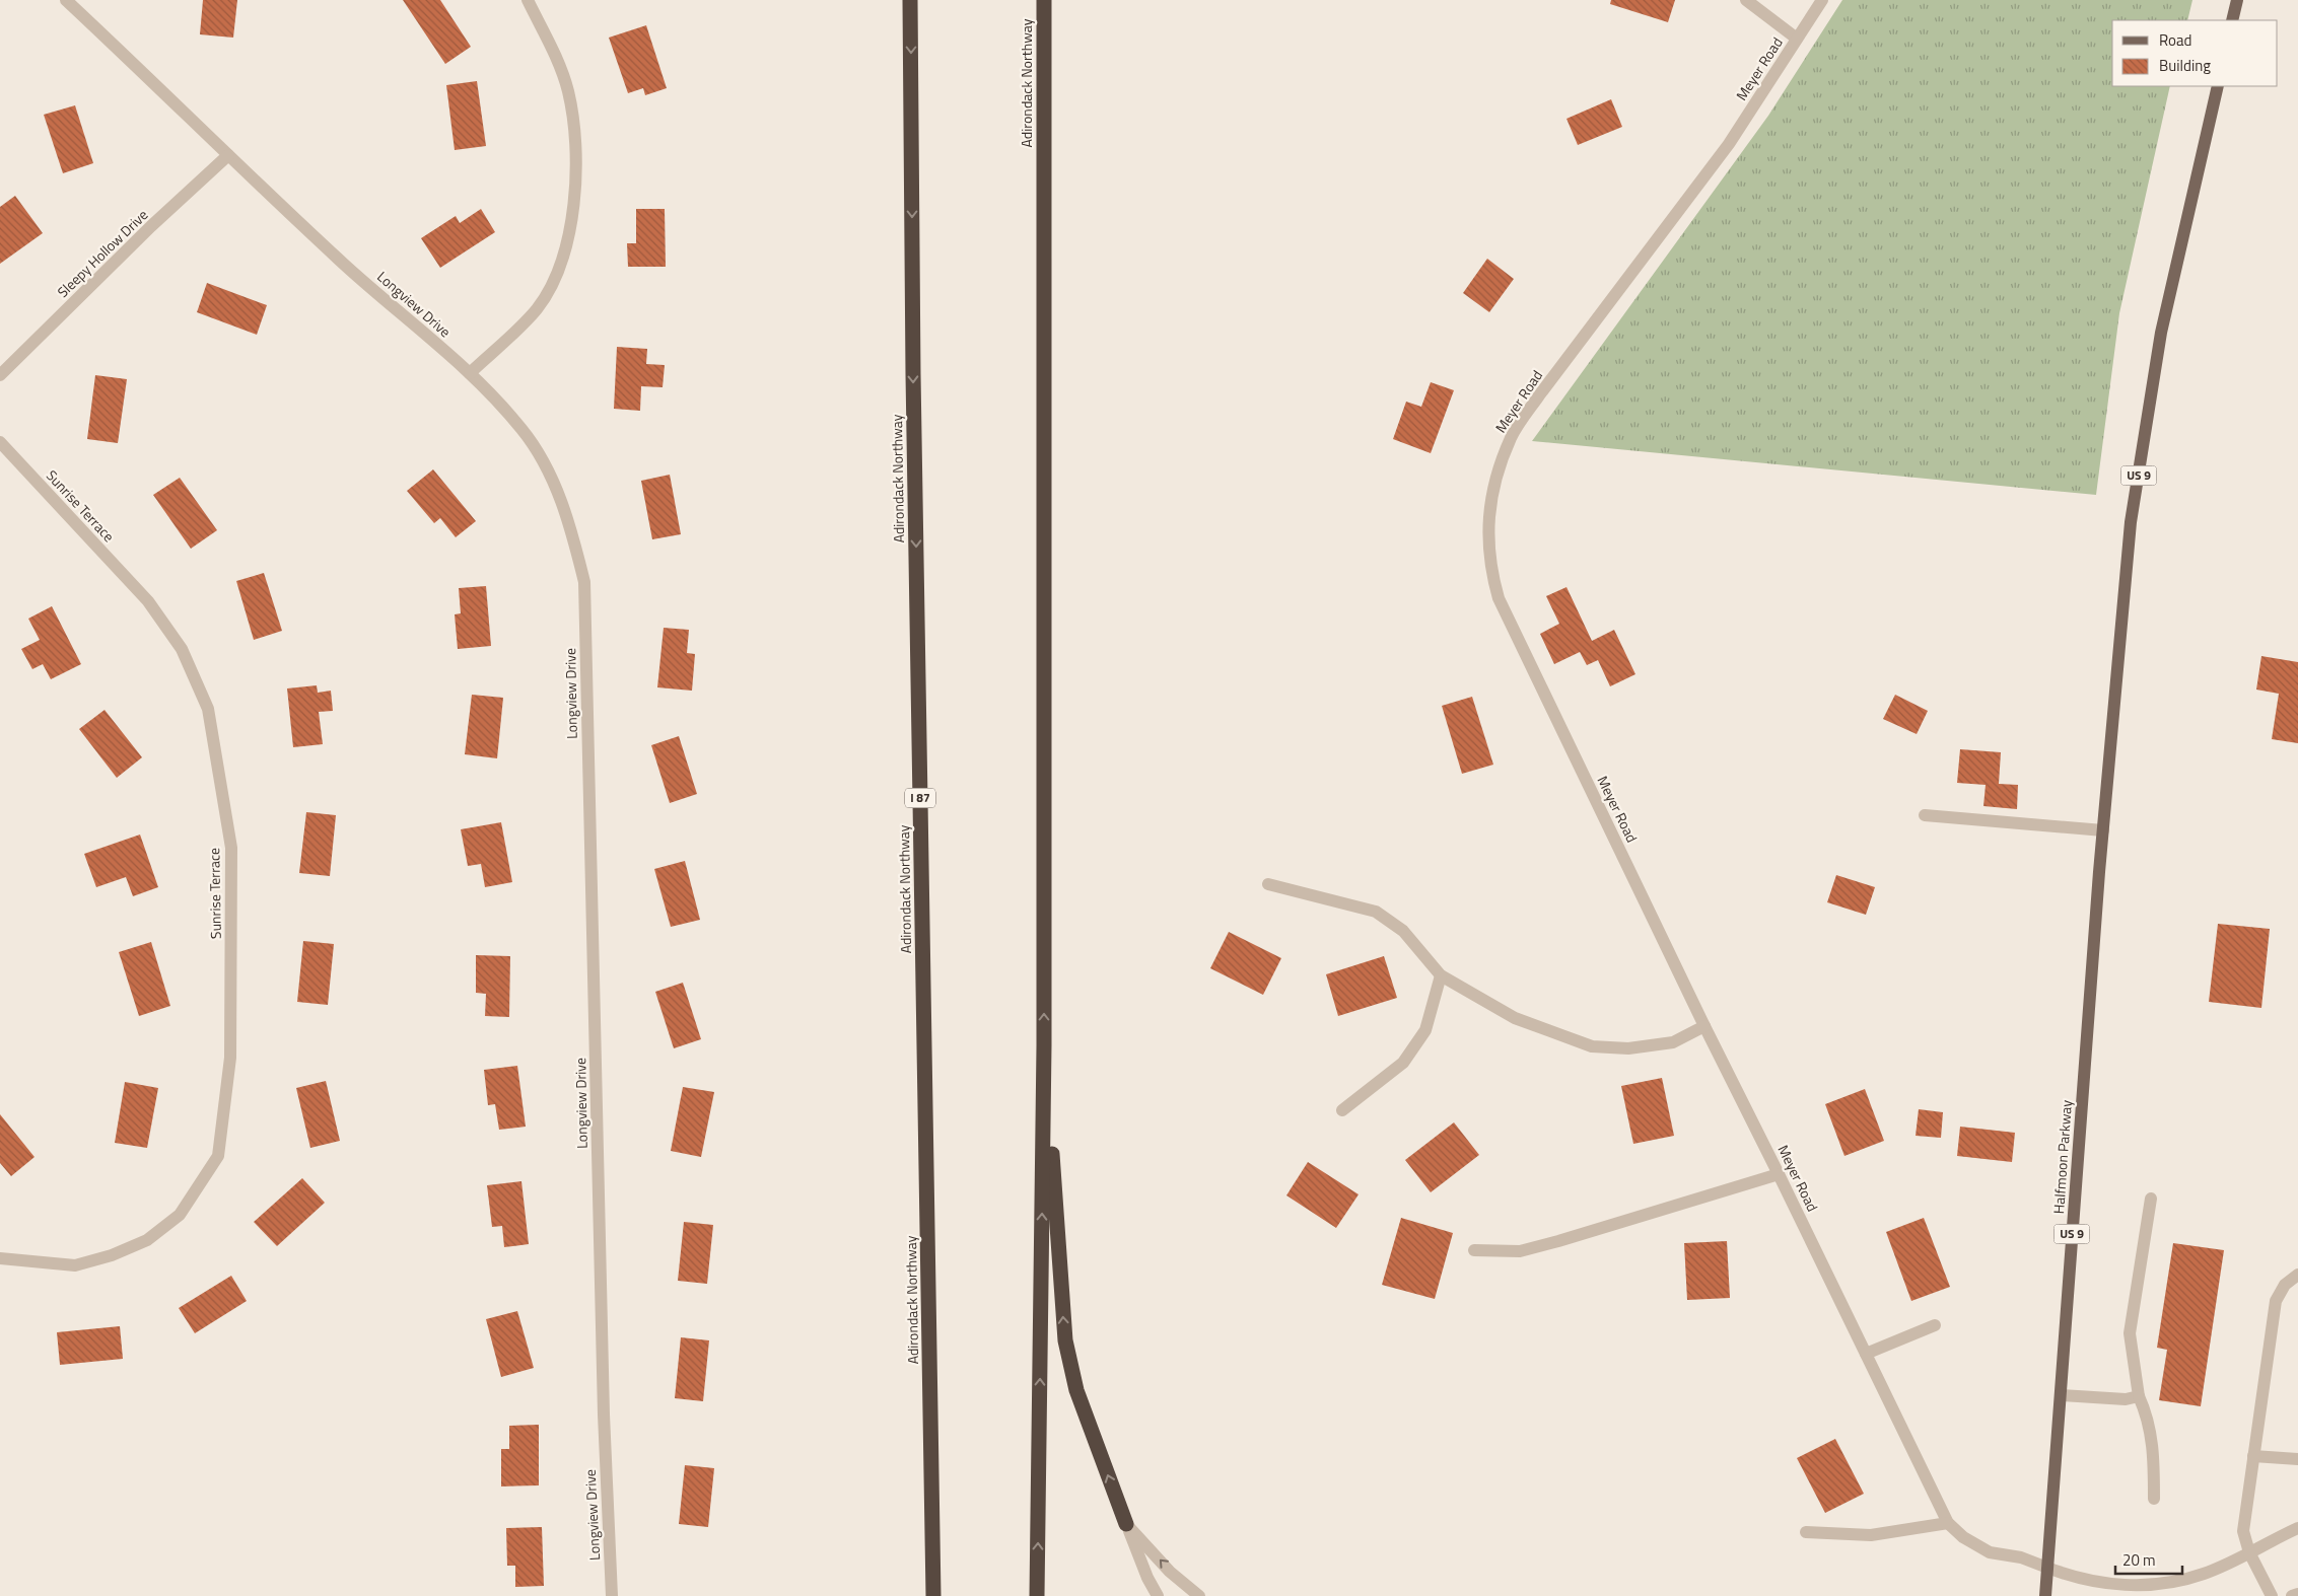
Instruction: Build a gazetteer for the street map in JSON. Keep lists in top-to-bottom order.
{
  "streets": {
    "highway": ["Adirondack Northway", "I 87"],
    "main road": ["US 9", "Halfmoon Parkway"],
    "street": [
      "Meyer Road",
      "Sleepy Hollow Drive",
      "Longview Drive",
      "Sunrise Terrace"
    ]
  },
  "crossings": [
    ["Meyer Road", "Halfmoon Parkway"],
    ["Sleepy Hollow Drive", "Longview Drive"],
    ["US 9", "Halfmoon Parkway"]
  ],
  "legend": ["Road", "Building"],
  "scale_bar": "20 m"
}
